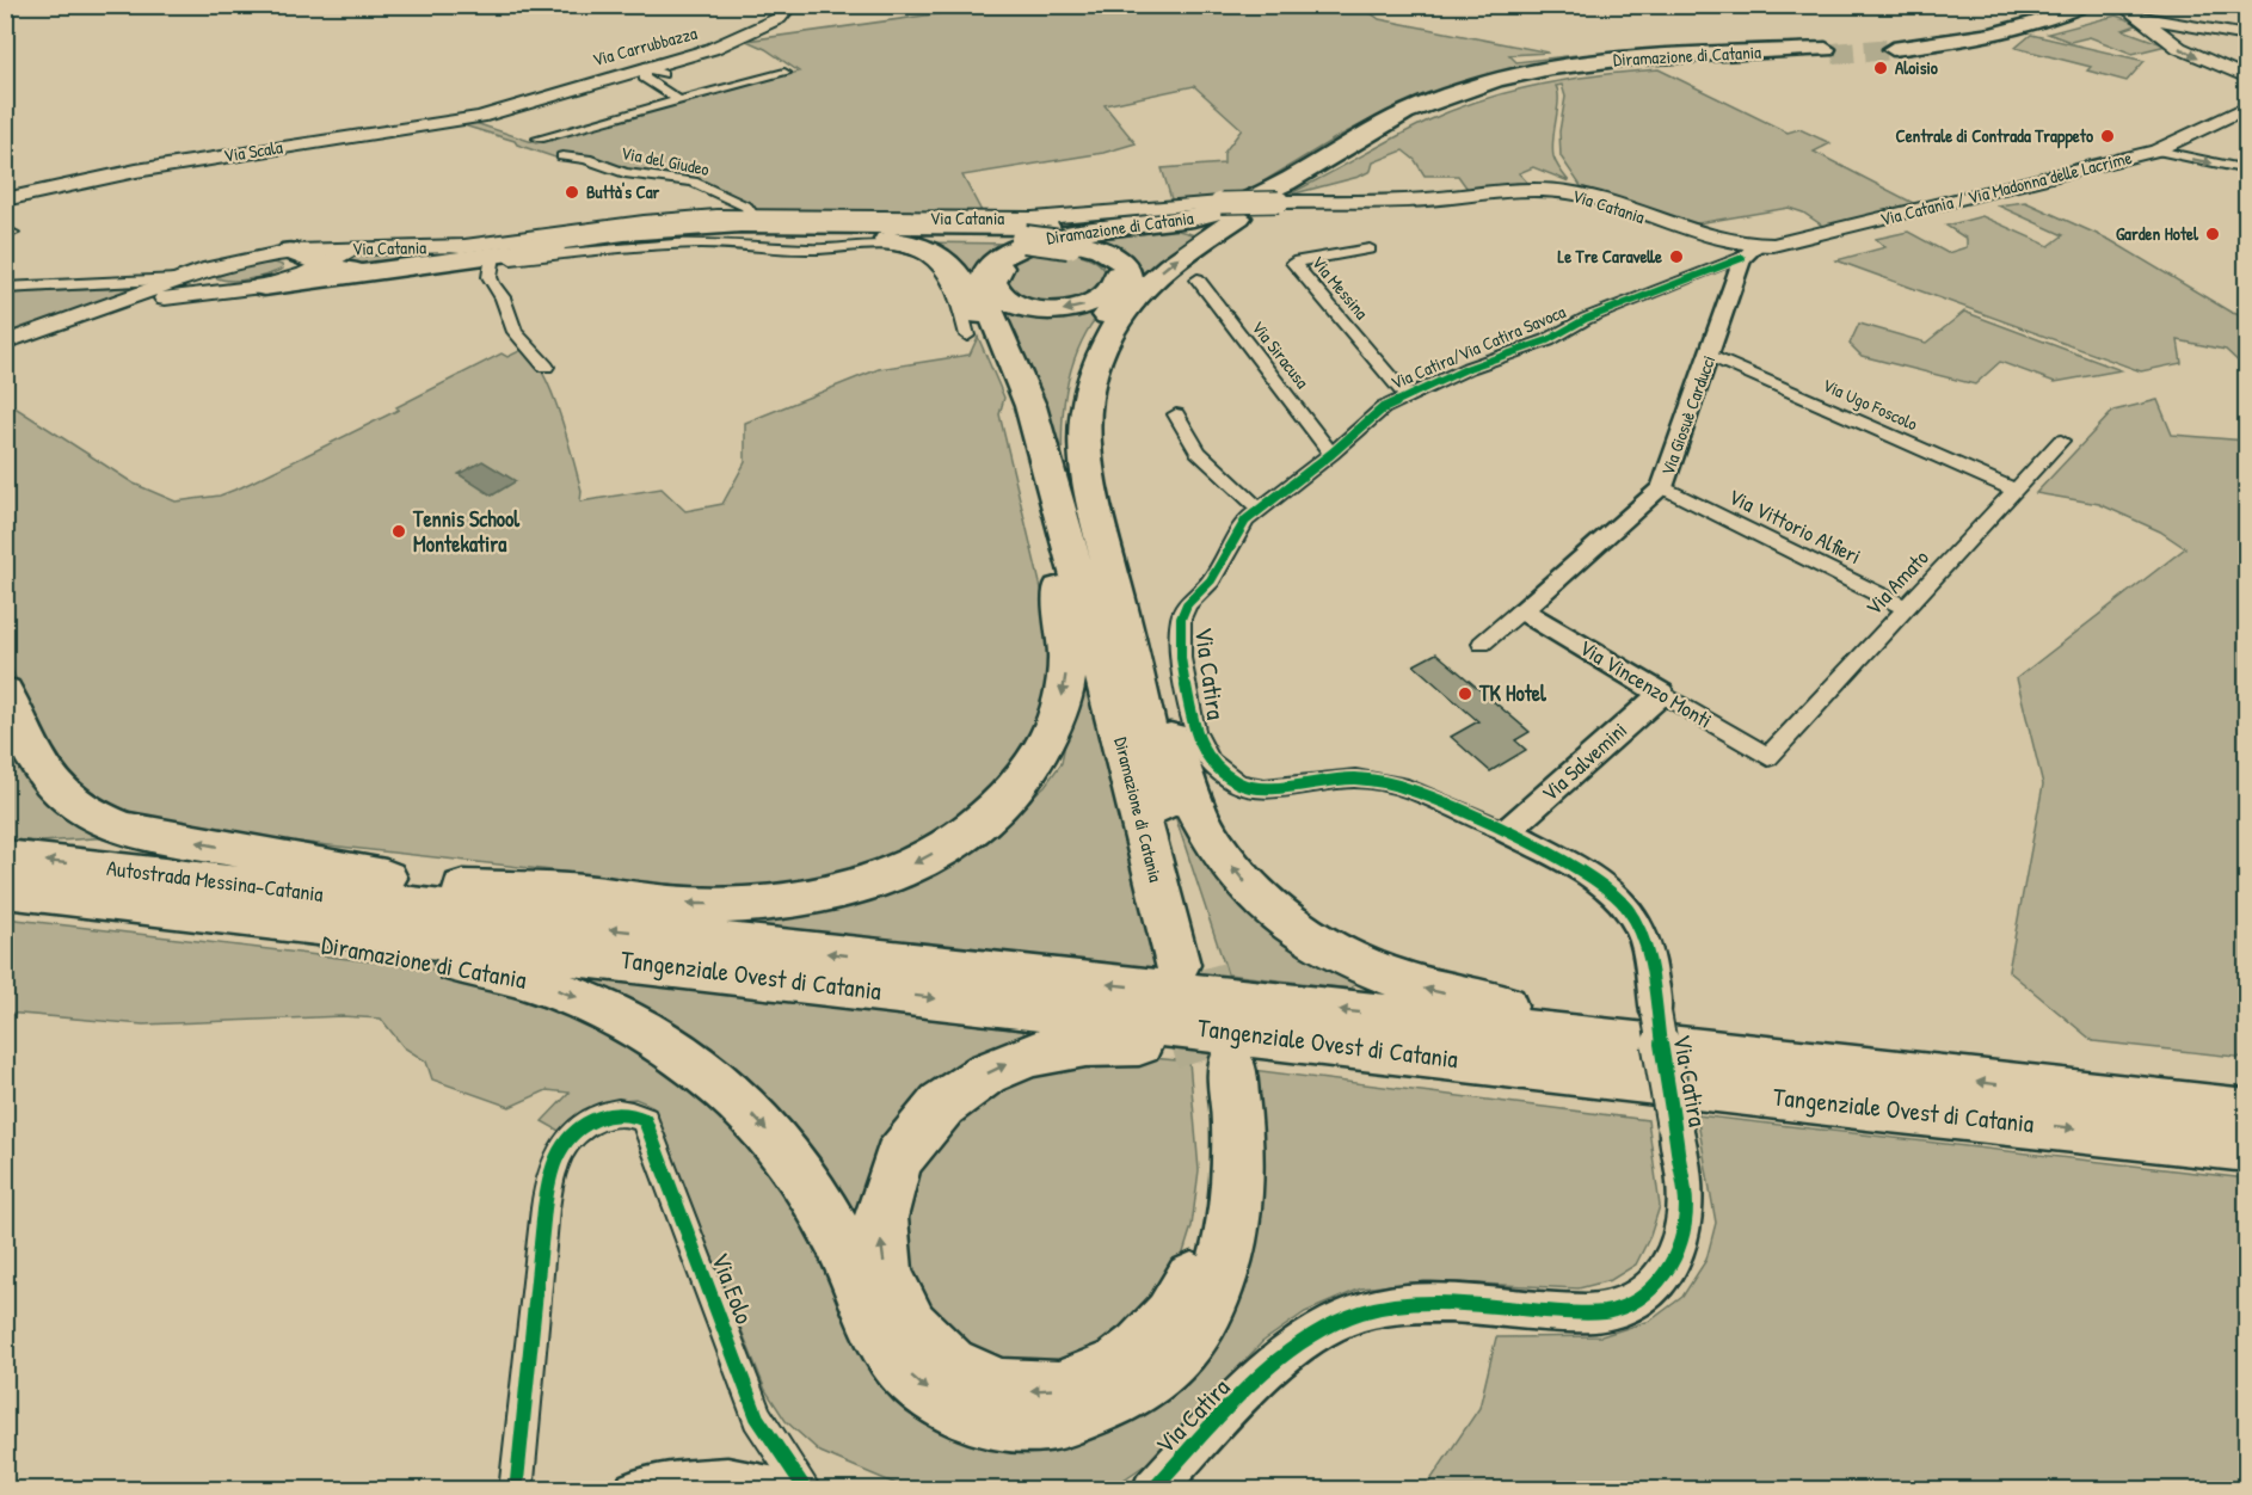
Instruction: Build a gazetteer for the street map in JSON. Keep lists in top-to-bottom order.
{
  "streets": {
    "highway": ["Diramazione di Catania", "Autostrada Messina-Catania", "Tangenziale Ovest di Catania"],
    "main road": [
      "Via Carrubbazza",
      "Via Scala",
      "Via Catania / Via Madonna delle Lacrime",
      "Via Catania"
    ],
    "street": [
      "Via del Giudeo",
      "Via Messina",
      "Via Catira/Via Catira Savoca",
      "Via Siracusa",
      "Via Ugo Foscolo",
      "Via Giosuè Carducci",
      "Via Vittorio Alfieri",
      "Via Amato",
      "Via Catira",
      "Via Vincenzo Monti",
      "Via Salvemini",
      "Via Eolo"
    ]
  },
  "crossings": [
    ["Via Carrubbazza", "Via Scala"],
    ["Diramazione di Catania", "Via Catania"],
    ["Diramazione di Catania", "Autostrada Messina-Catania"],
    ["Diramazione di Catania", "Tangenziale Ovest di Catania"],
    ["Via del Giudeo", "Via Catania"],
    ["Via Catania / Via Madonna delle Lacrime", "Via Catania"],
    ["Via Catania / Via Madonna delle Lacrime", "Via Catira/Via Catira Savoca"],
    ["Via Catania / Via Madonna delle Lacrime", "Via Giosuè Carducci"],
    ["Via Catania", "Via Catira/Via Catira Savoca"],
    ["Via Catania", "Via Giosuè Carducci"],
    ["Via Messina", "Via Catira/Via Catira Savoca"],
    ["Via Catira/Via Catira Savoca", "Via Siracusa"],
    ["Via Catira/Via Catira Savoca", "Via Giosuè Carducci"],
    ["Via Catira/Via Catira Savoca", "Via Catira"],
    ["Via Ugo Foscolo", "Via Giosuè Carducci"],
    ["Via Ugo Foscolo", "Via Amato"],
    ["Via Giosuè Carducci", "Via Vittorio Alfieri"],
    ["Via Giosuè Carducci", "Via Vincenzo Monti"],
    ["Via Vittorio Alfieri", "Via Amato"],
    ["Via Amato", "Via Vincenzo Monti"],
    ["Via Catira", "Via Salvemini"],
    ["Via Vincenzo Monti", "Via Salvemini"],
    ["Autostrada Messina-Catania", "Tangenziale Ovest di Catania"]
  ],
  "places": [
    "Aloisio",
    "Centrale di Contrada Trappeto",
    "Buttà's Car",
    "Garden Hotel",
    "Le Tre Caravelle",
    "Tennis School Montekatira",
    "TK Hotel"
  ]
}
